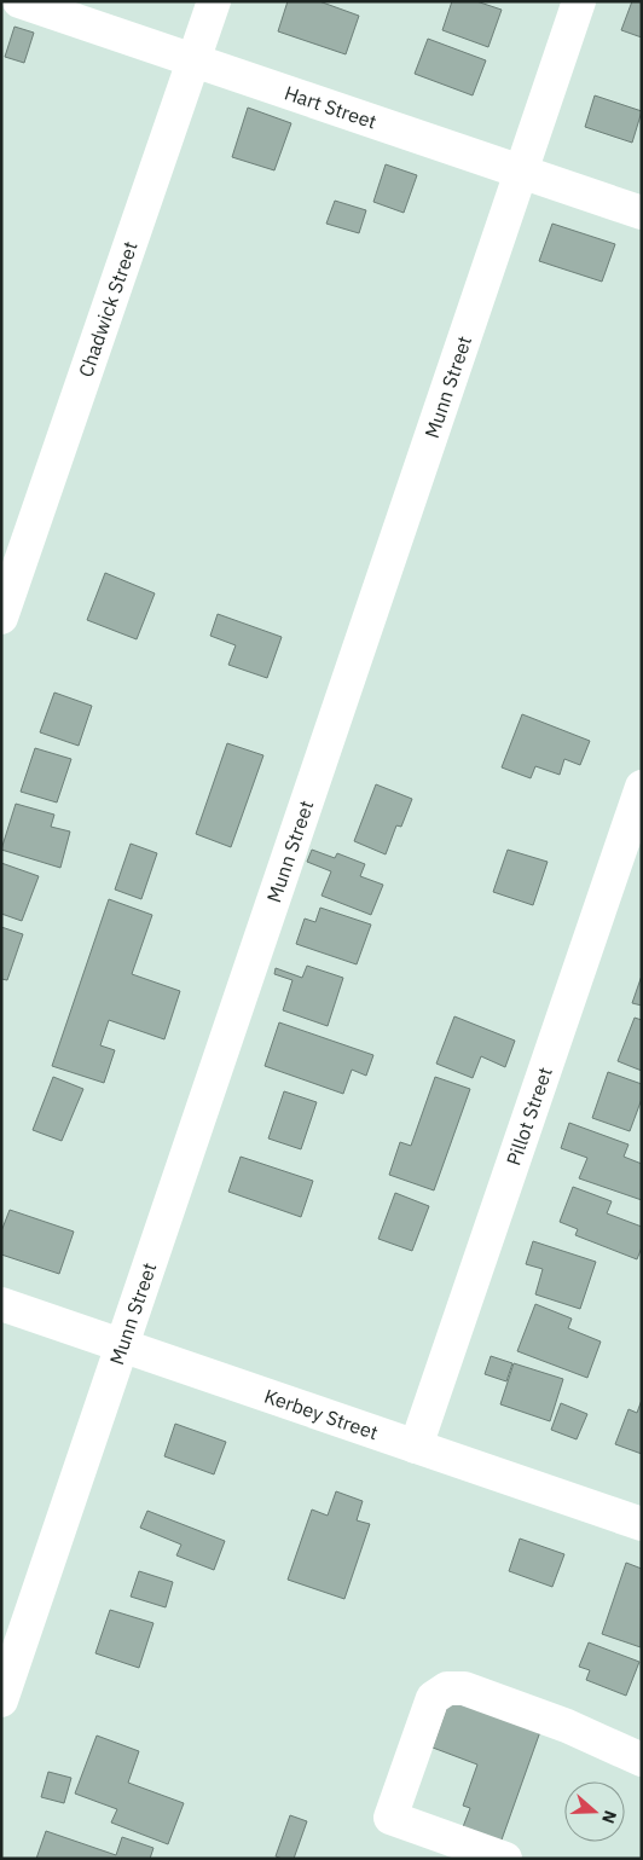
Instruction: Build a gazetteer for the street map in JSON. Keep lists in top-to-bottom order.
{
  "streets": {
    "street": [
      "Hart Street",
      "Chadwick Street",
      "Munn Street",
      "Pillot Street",
      "Kerbey Street"
    ]
  },
  "crossings": [
    ["Hart Street", "Chadwick Street"],
    ["Hart Street", "Munn Street"],
    ["Munn Street", "Kerbey Street"],
    ["Pillot Street", "Kerbey Street"]
  ],
  "north": "right"
}
